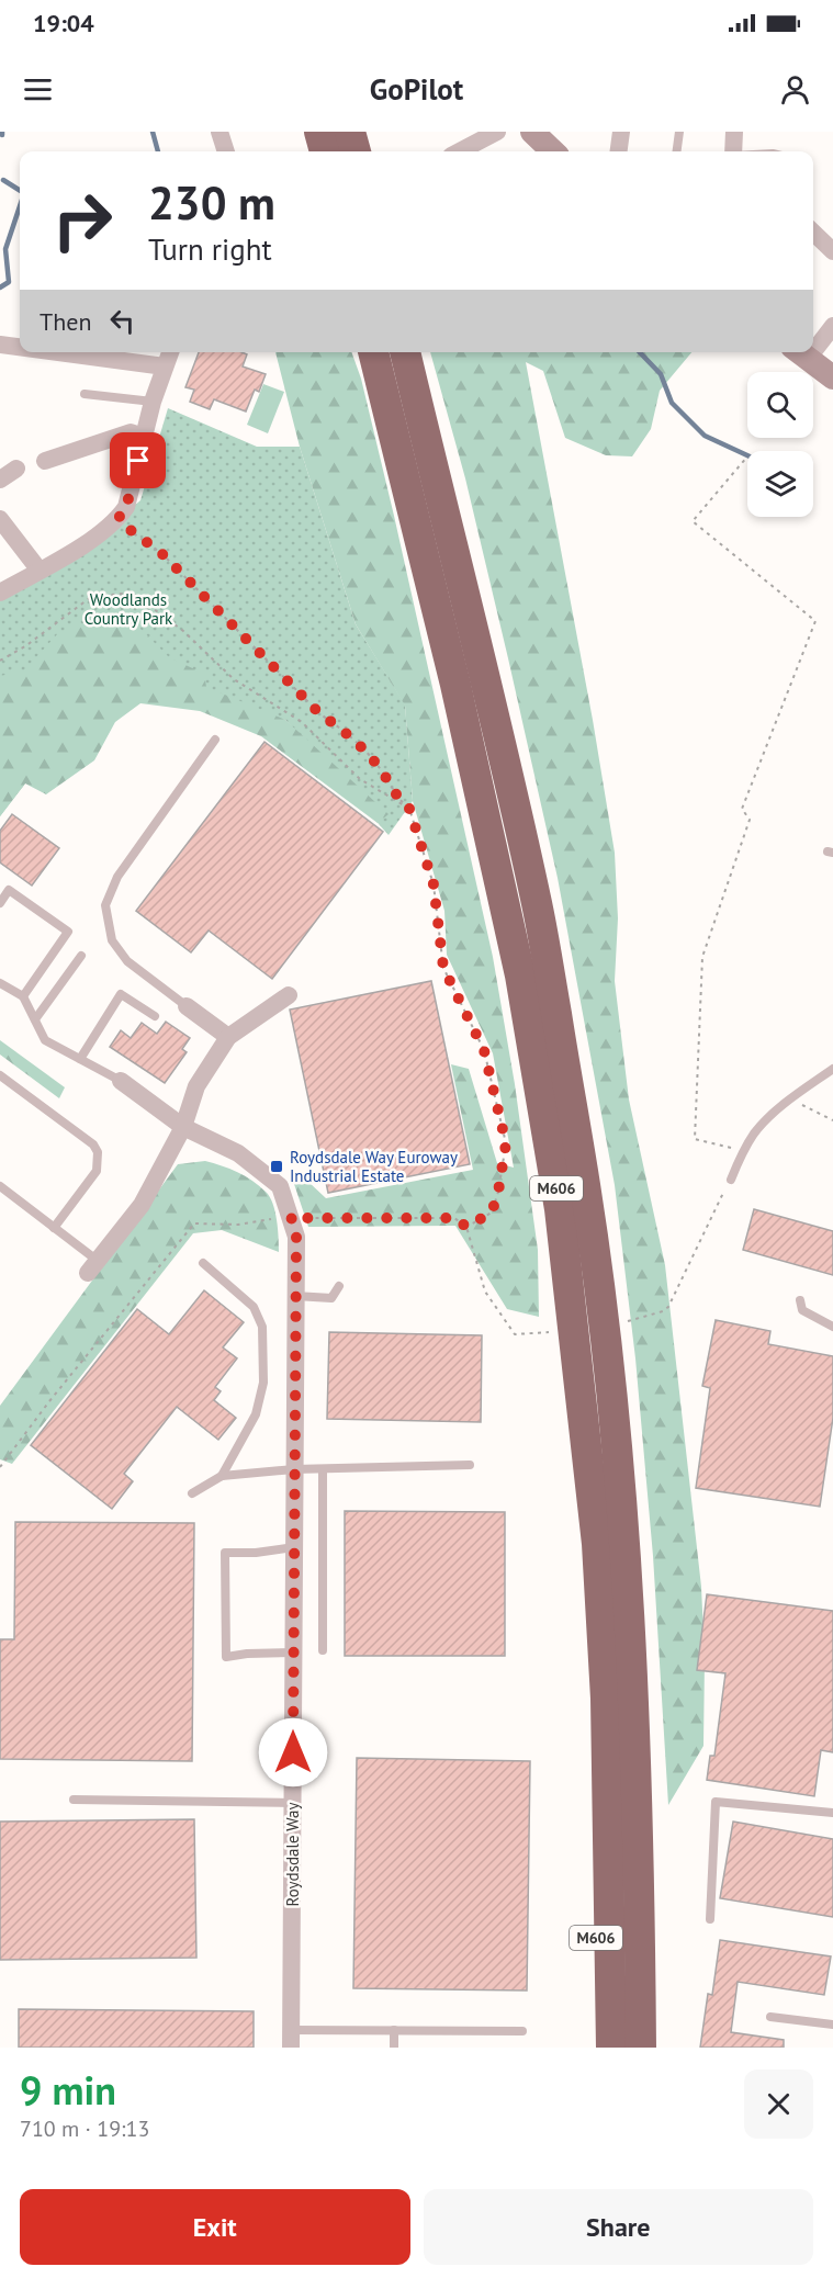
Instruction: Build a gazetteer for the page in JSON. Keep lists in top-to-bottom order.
{
  "streets": {
    "highway": ["M606"],
    "street": ["Roydsdale Way"]
  },
  "parks": ["Woodlands Country Park"],
  "places": {
    "transit": ["Roydsdale Way Euroway Industrial Estate"]
  },
  "page": {
    "status": "19:04",
    "header": "GoPilot",
    "turn": ["230 m", "Turn right"],
    "then": "Then",
    "heading": ["9 min", "710 m · 19:13"],
    "buttons": ["Exit", "Share"]
  }
}
